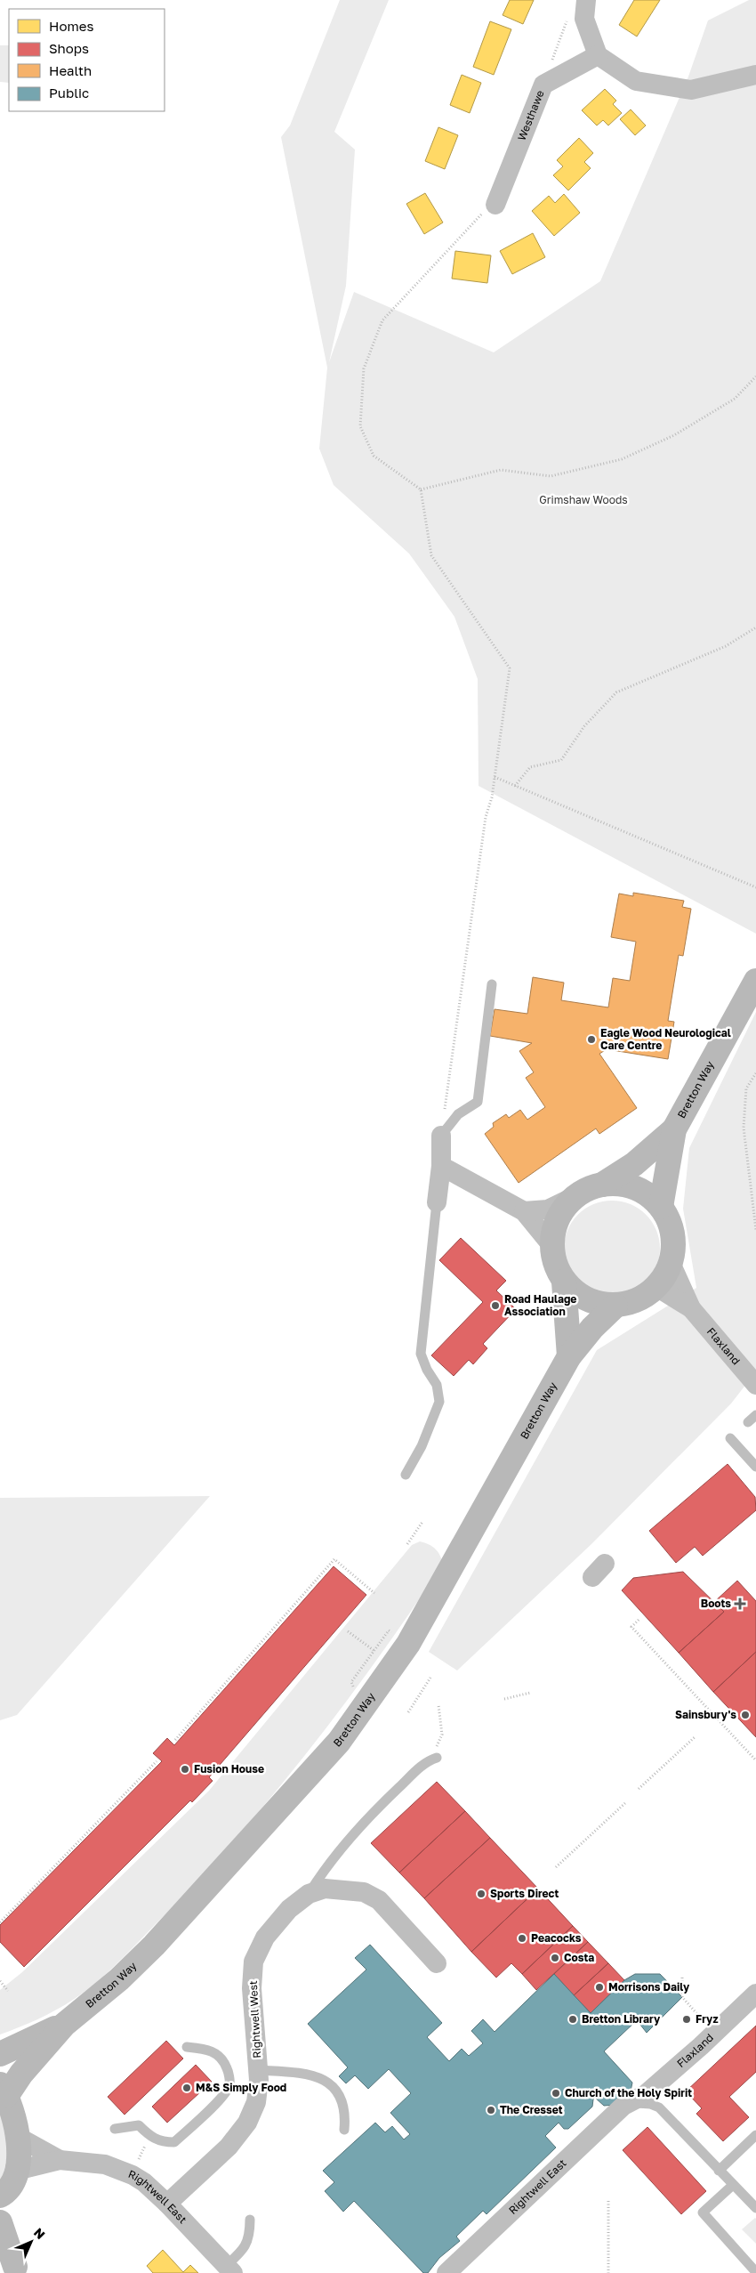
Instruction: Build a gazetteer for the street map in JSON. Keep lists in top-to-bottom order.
{
  "streets": {
    "street": [
      "Westhawe",
      "Bretton Way",
      "Flaxland",
      "Rightwell West",
      "Rightwell East"
    ]
  },
  "crossings": [
    ["Bretton Way", "Flaxland"],
    ["Flaxland", "Rightwell East"],
    ["Rightwell West", "Rightwell East"]
  ],
  "parks": ["Grimshaw Woods"],
  "places": {
    "other": [
      "Eagle Wood Neurological Care Centre",
      "Road Haulage Association",
      "Sainsbury's",
      "Fusion House",
      "Sports Direct",
      "Peacocks",
      "Costa",
      "Morrisons Daily",
      "Bretton Library",
      "Fryz",
      "M&S Simply Food",
      "Church of the Holy Spirit",
      "The Cresset"
    ],
    "health": ["Boots"]
  },
  "legend": [
    "Homes",
    "Shops",
    "Health",
    "Public"
  ],
  "north": "top right"
}
